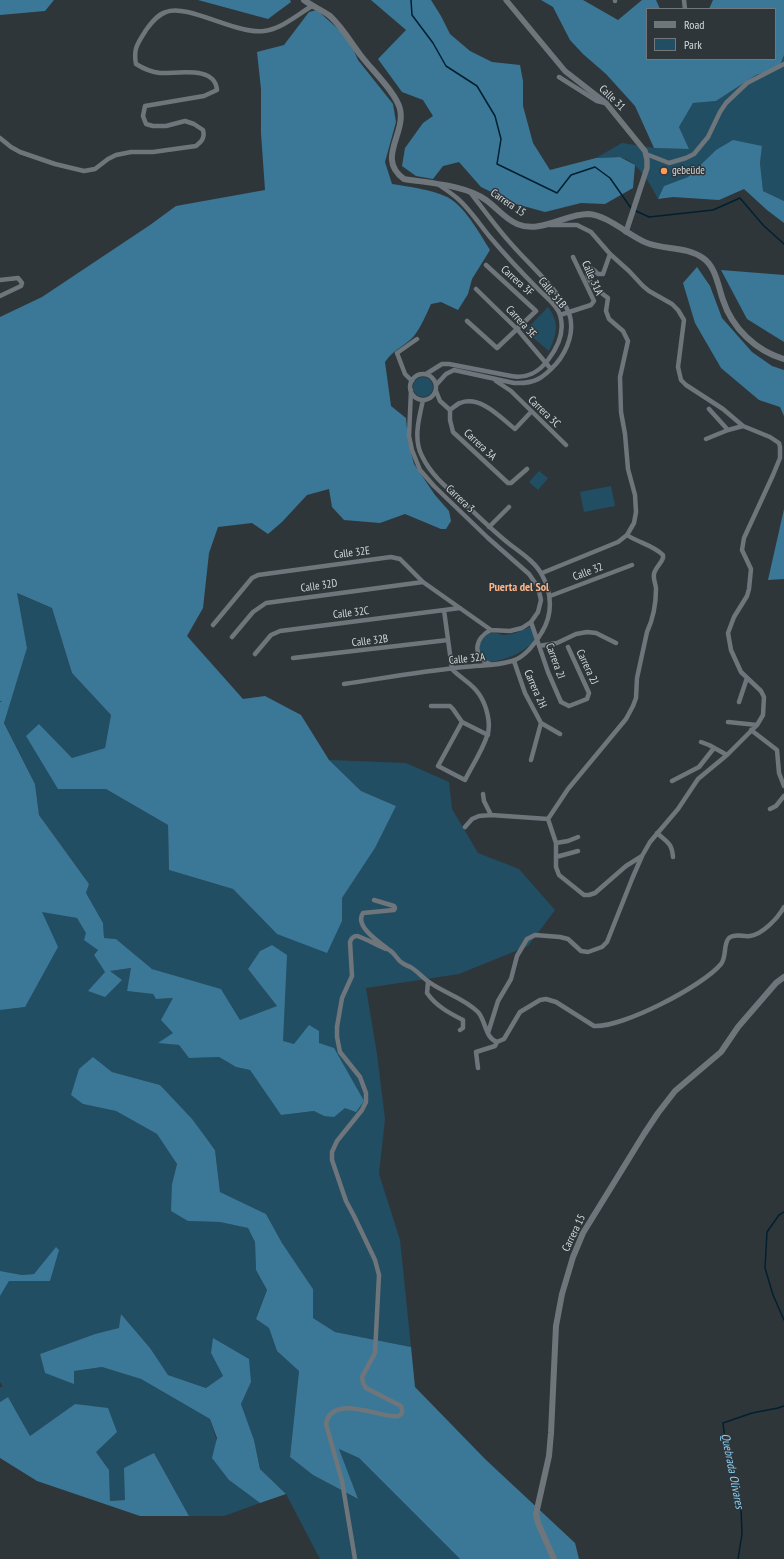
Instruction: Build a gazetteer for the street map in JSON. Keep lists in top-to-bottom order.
{
  "streets": {
    "main road": ["Carrera 15"],
    "street": [
      "Calle 31",
      "Calle 31A",
      "Carrera 3F",
      "Calle 31B",
      "Carrera 3E",
      "Carrera 3C",
      "Carrera 3A",
      "Carrera 3",
      "Calle 32E",
      "Calle 32",
      "Calle 32D",
      "Calle 32C",
      "Calle 32B",
      "Calle 32A",
      "Carrera 2I",
      "Carrera 2J",
      "Carrera 2H"
    ]
  },
  "crossings": [
    ["Calle 31", "Carrera 15"],
    ["Carrera 15", "Calle 31B"],
    ["Calle 31A", "Calle 31B"],
    ["Carrera 3F", "Carrera 3E"],
    ["Calle 31B", "Carrera 3E"],
    ["Calle 31B", "Carrera 3C"],
    ["Calle 31B", "Carrera 3"],
    ["Carrera 3", "Calle 32"],
    ["Carrera 3", "Calle 32A"],
    ["Carrera 3", "Carrera 2I"],
    ["Calle 32E", "Calle 32D"],
    ["Calle 32E", "Calle 32C"],
    ["Calle 32", "Calle 32A"],
    ["Calle 32A", "Carrera 2I"],
    ["Calle 32A", "Carrera 2H"],
    ["Carrera 2I", "Carrera 2J"]
  ],
  "districts": ["Puerta del Sol"],
  "water": ["Quebrada Olivares"],
  "places": ["gebeüde"],
  "legend": ["Road", "Park"]
}
